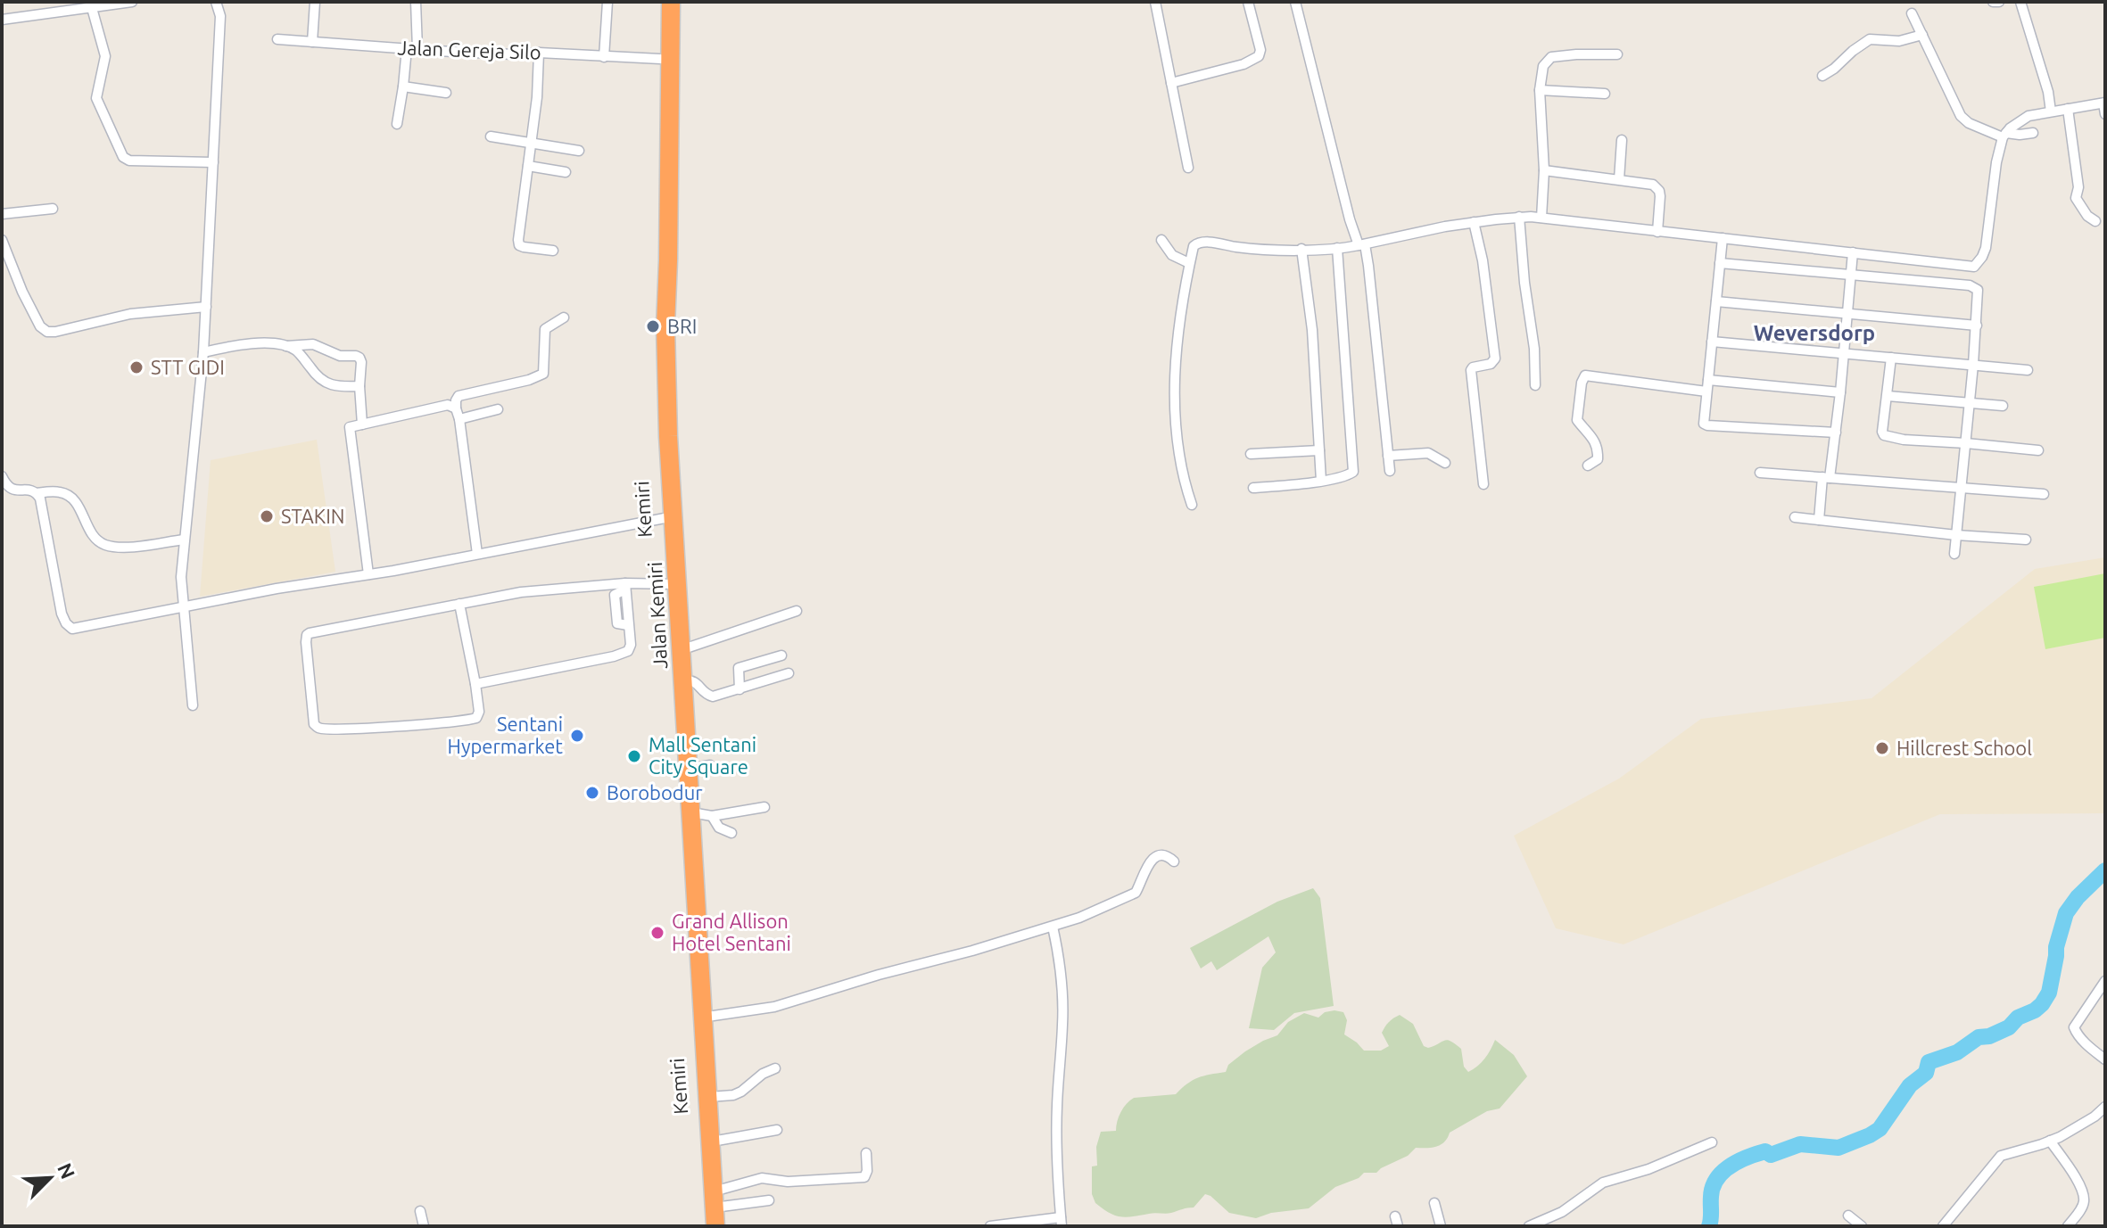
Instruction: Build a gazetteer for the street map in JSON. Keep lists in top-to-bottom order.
{
  "streets": {
    "highway": ["Kemiri", "Jalan Kemiri"],
    "street": ["Jalan Gereja Silo"]
  },
  "crossings": [
    ["Jalan Gereja Silo", "Kemiri"],
    ["Kemiri", "Jalan Kemiri"]
  ],
  "districts": ["Weversdorp"],
  "places": [
    "BRI",
    "STT GIDI",
    "STAKIN",
    "Sentani Hypermarket",
    "Hillcrest School",
    "Mall Sentani City Square",
    "Borobodur",
    "Grand Allison Hotel Sentani"
  ],
  "north": "top right"
}
